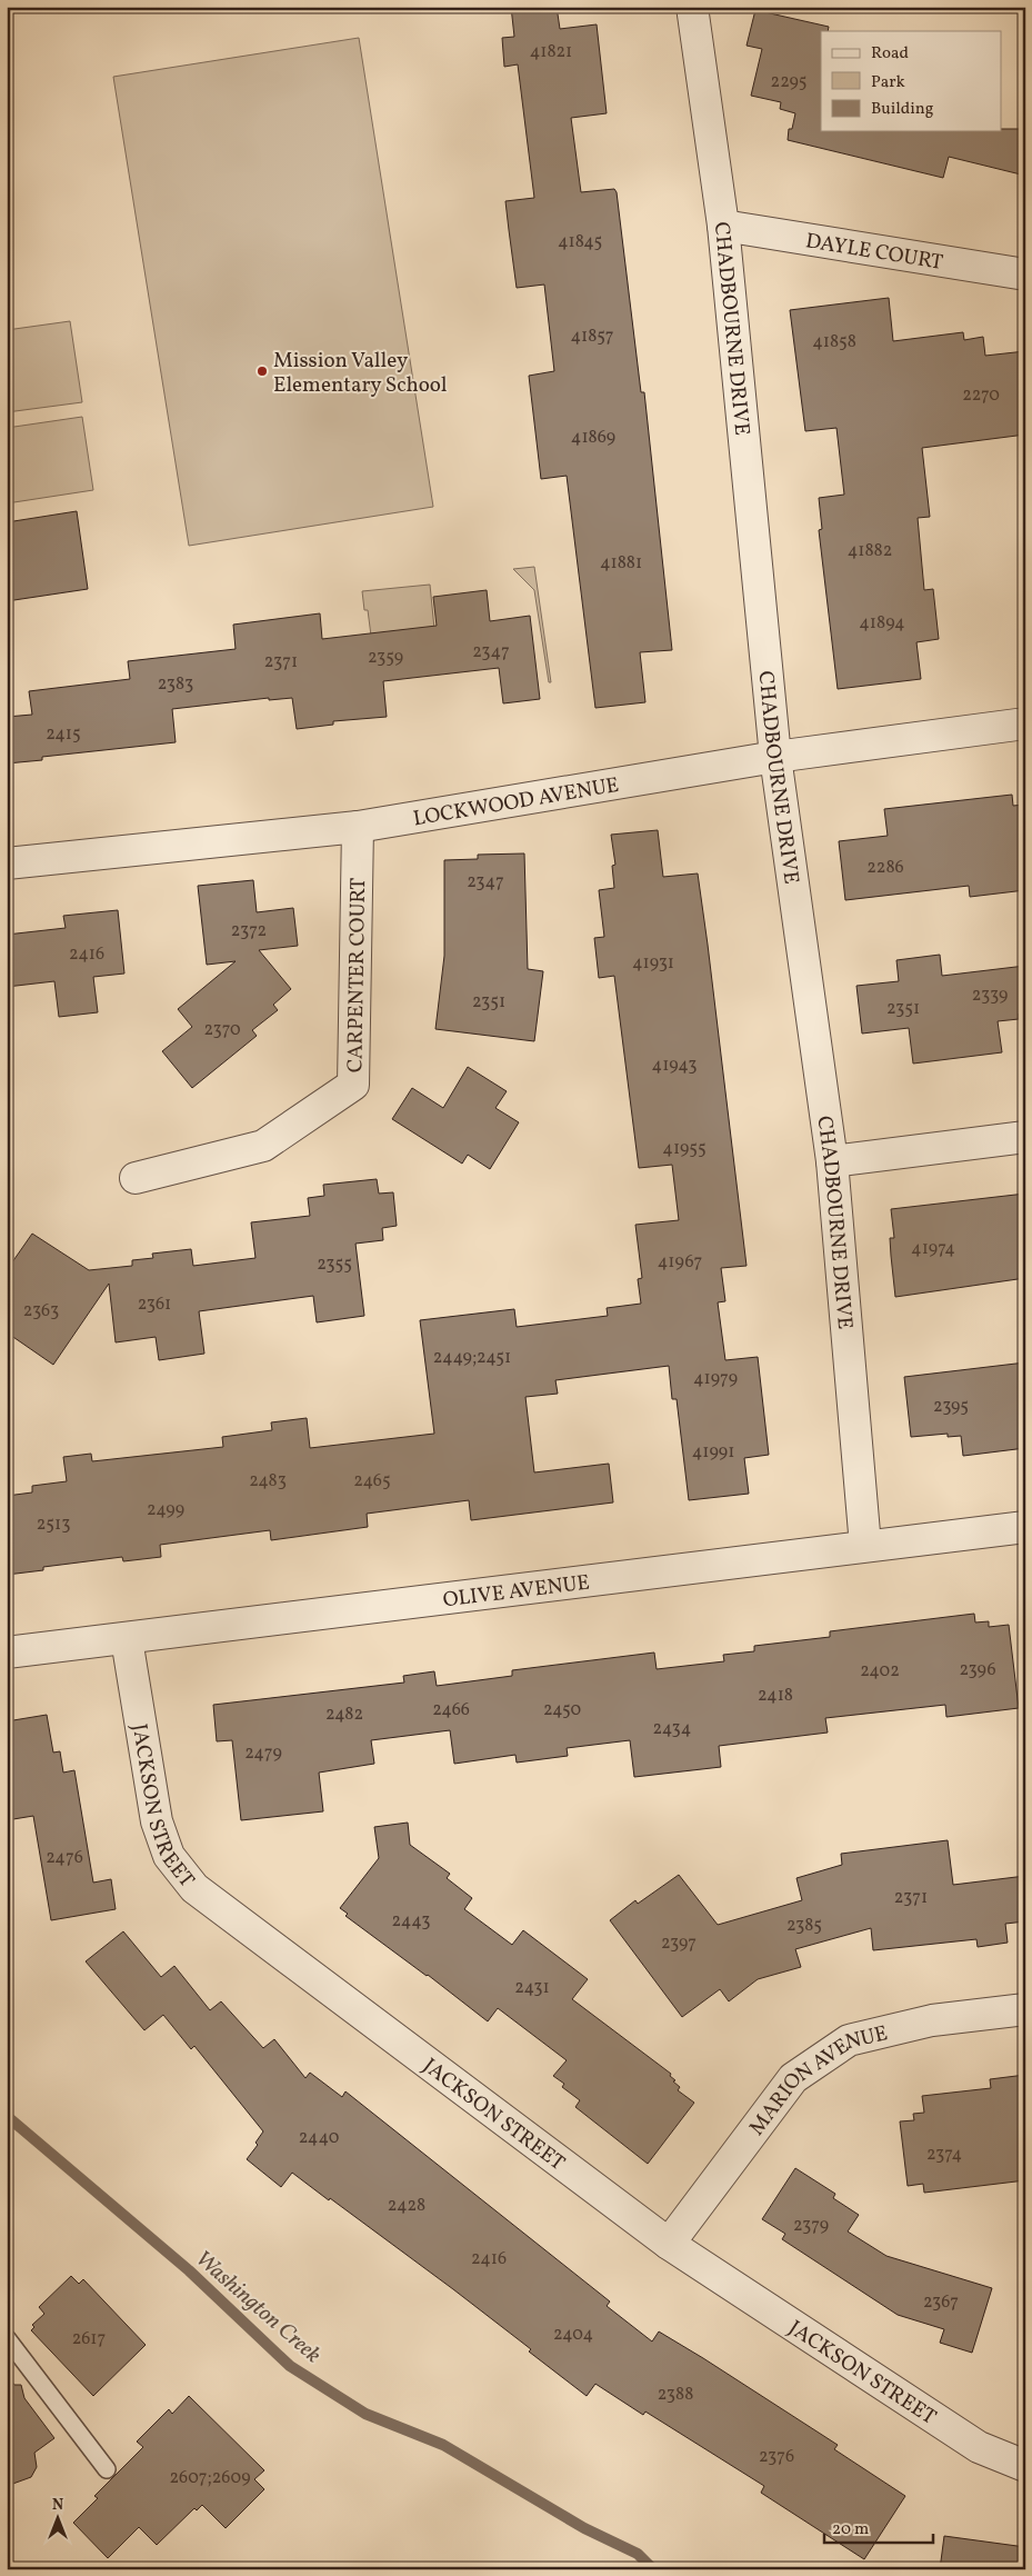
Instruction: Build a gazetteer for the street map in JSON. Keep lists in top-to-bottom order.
{
  "streets": {
    "street": [
      "DAYLE COURT",
      "CHADBOURNE DRIVE",
      "LOCKWOOD AVENUE",
      "CARPENTER COURT",
      "OLIVE AVENUE",
      "JACKSON STREET",
      "MARION AVENUE"
    ]
  },
  "crossings": [
    ["DAYLE COURT", "CHADBOURNE DRIVE"],
    ["CHADBOURNE DRIVE", "LOCKWOOD AVENUE"],
    ["CHADBOURNE DRIVE", "OLIVE AVENUE"],
    ["LOCKWOOD AVENUE", "CARPENTER COURT"],
    ["OLIVE AVENUE", "JACKSON STREET"],
    ["JACKSON STREET", "MARION AVENUE"]
  ],
  "water": ["Washington Creek"],
  "places": ["Mission Valley Elementary School"],
  "house_numbers": [
    "41821",
    "2295",
    "41845",
    "41857",
    "41858",
    "2270",
    "41869",
    "41882",
    "41881",
    "41894",
    "2347",
    "2359",
    "2371",
    "2383",
    "2415",
    "2286",
    "2347",
    "2372",
    "2416",
    "41931",
    "2339",
    "2351",
    "2351",
    "2370",
    "41943",
    "41955",
    "41974",
    "41967",
    "2355",
    "2361",
    "2363",
    "2449;2451",
    "41979",
    "2395",
    "41991",
    "2483",
    "2465",
    "2499",
    "2513",
    "2396",
    "2402",
    "2418",
    "2466",
    "2450",
    "2482",
    "2434",
    "2479",
    "2476",
    "2371",
    "2443",
    "2385",
    "2397",
    "2431",
    "2440",
    "2374",
    "2428",
    "2379",
    "2416",
    "2367",
    "2404",
    "2617",
    "2388",
    "2376",
    "2607;2609"
  ],
  "legend": ["Road", "Park", "Building"],
  "scale_bar": "20 m",
  "north": "top"
}
